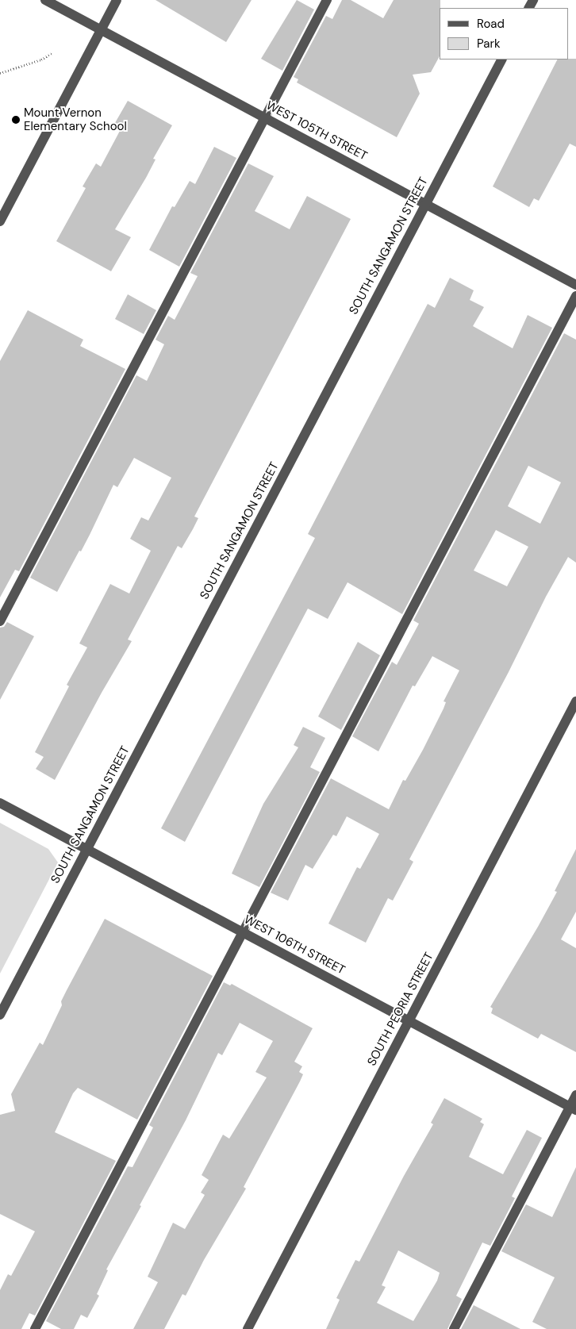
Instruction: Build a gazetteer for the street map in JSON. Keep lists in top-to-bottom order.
{
  "streets": {
    "street": [
      "WEST 105TH STREET",
      "SOUTH SANGAMON STREET",
      "WEST 106TH STREET",
      "SOUTH PEORIA STREET"
    ]
  },
  "crossings": [
    ["WEST 105TH STREET", "SOUTH SANGAMON STREET"],
    ["SOUTH SANGAMON STREET", "WEST 106TH STREET"],
    ["WEST 106TH STREET", "SOUTH PEORIA STREET"]
  ],
  "places": ["Mount Vernon Elementary School"],
  "legend": ["Road", "Park"]
}
